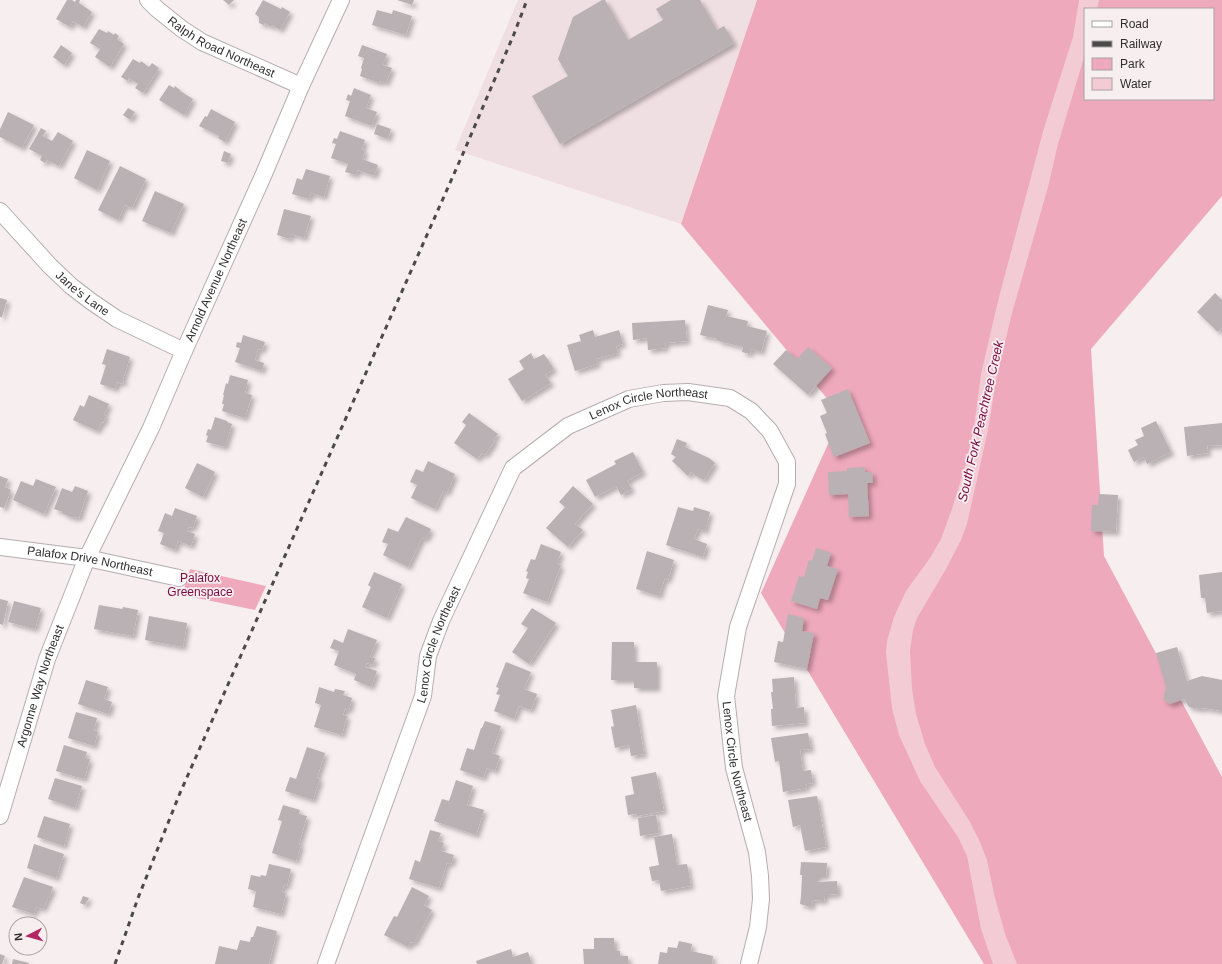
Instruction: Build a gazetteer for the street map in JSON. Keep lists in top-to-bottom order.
{
  "streets": {
    "street": [
      "Ralph Road Northeast",
      "Arnold Avenue Northeast",
      "Jane's Lane",
      "Lenox Circle Northeast",
      "Palafox Drive Northeast",
      "Argonne Way Northeast"
    ]
  },
  "crossings": [
    ["Ralph Road Northeast", "Arnold Avenue Northeast"],
    ["Arnold Avenue Northeast", "Jane's Lane"],
    ["Arnold Avenue Northeast", "Palafox Drive Northeast"],
    ["Arnold Avenue Northeast", "Argonne Way Northeast"],
    ["Palafox Drive Northeast", "Argonne Way Northeast"]
  ],
  "water": ["South Fork Peachtree Creek"],
  "parks": ["Palafox Greenspace"],
  "legend": [
    "Road",
    "Railway",
    "Park",
    "Water"
  ],
  "north": "left"
}
